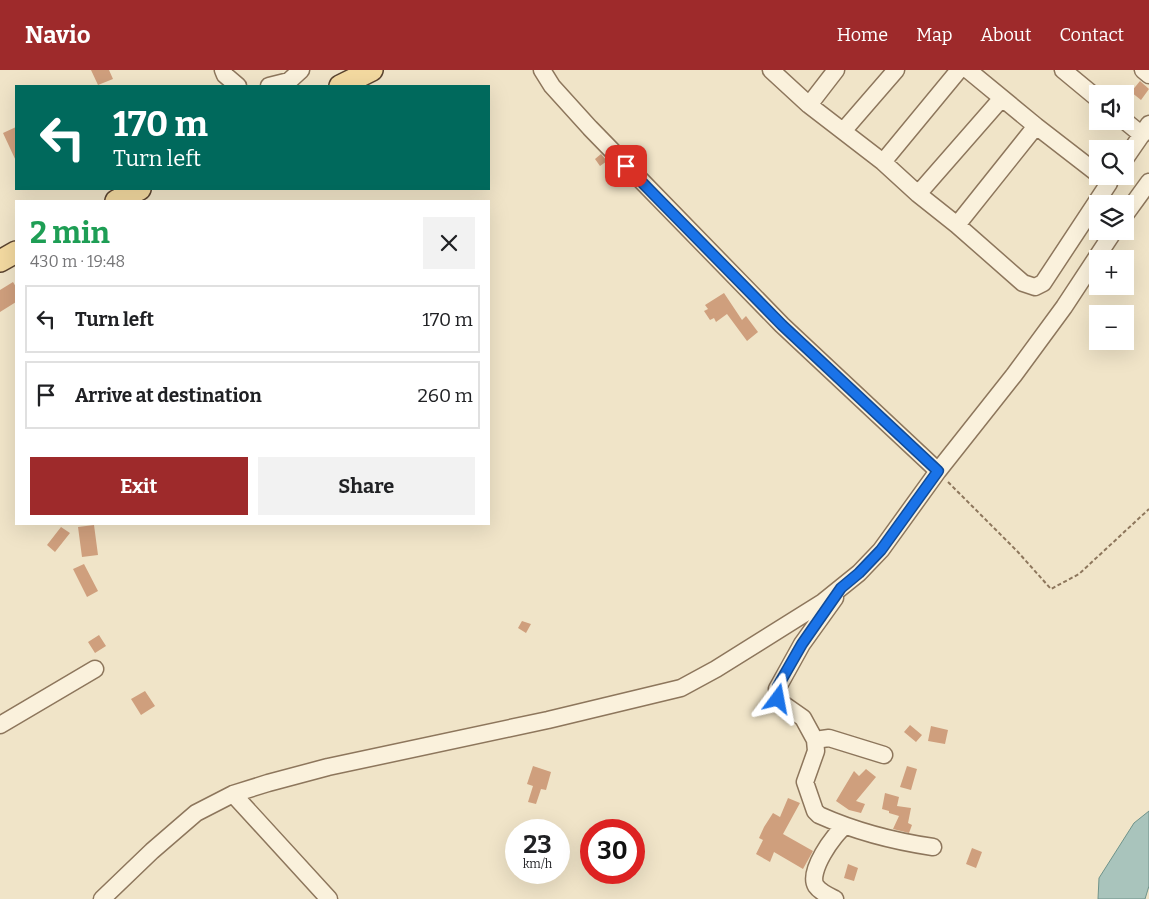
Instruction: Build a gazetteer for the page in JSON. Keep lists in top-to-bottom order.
{
  "page": {
    "header": "Navio",
    "nav": [
      "Home",
      "Map",
      "About",
      "Contact"
    ],
    "map_buttons": ["+", "−"],
    "turn": ["170 m", "Turn left"],
    "heading": ["2 min", "430 m · 19:48"],
    "list": [
      {
        "name": "Turn left",
        "value": "170 m"
      },
      {
        "name": "Arrive at destination",
        "value": "260 m"
      }
    ],
    "buttons": ["Exit", "Share"],
    "speed": "23 km/h",
    "limit": "30"
  }
}
